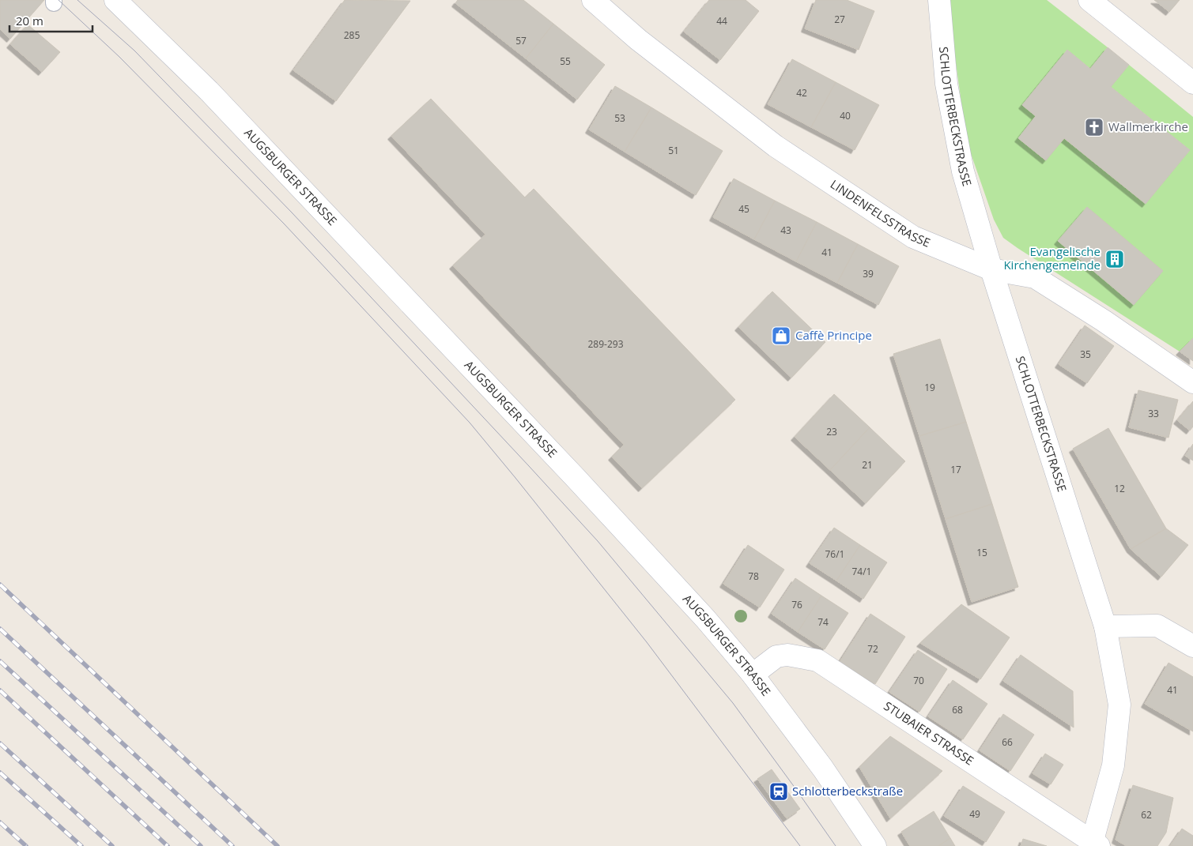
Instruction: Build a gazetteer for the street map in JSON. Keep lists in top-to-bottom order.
{
  "streets": {
    "street": [
      "SCHLOTTERBECKSTRASSE",
      "AUGSBURGER STRASSE",
      "LINDENFELSSTRASSE",
      "STUBAIER STRASSE"
    ]
  },
  "crossings": [
    ["SCHLOTTERBECKSTRASSE", "LINDENFELSSTRASSE"],
    ["SCHLOTTERBECKSTRASSE", "STUBAIER STRASSE"],
    ["AUGSBURGER STRASSE", "STUBAIER STRASSE"]
  ],
  "places": {
    "church": ["Wallmerkirche"],
    "building": ["Evangelische Kirchengemeinde"],
    "shop": ["Caffè Principe"],
    "station": ["Schlotterbeckstraße"]
  },
  "house_numbers": [
    "27",
    "44",
    "285",
    "57",
    "55",
    "42",
    "40",
    "53",
    "51",
    "45",
    "43",
    "41",
    "39",
    "289-293",
    "35",
    "19",
    "33",
    "23",
    "21",
    "17",
    "12",
    "15",
    "76/1",
    "74/1",
    "78",
    "76",
    "74",
    "72",
    "70",
    "41",
    "68",
    "66",
    "49",
    "62"
  ],
  "scale_bar": "20 m"
}
